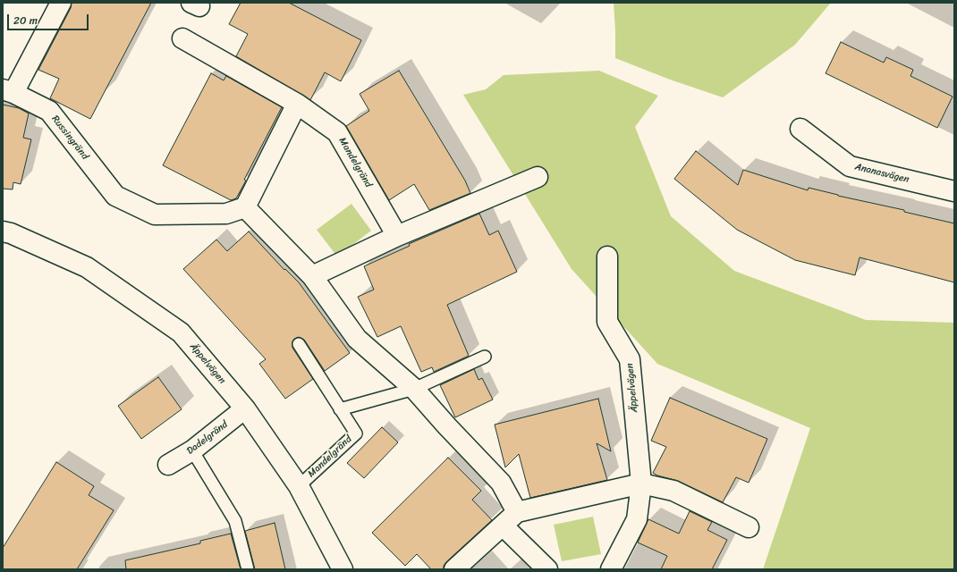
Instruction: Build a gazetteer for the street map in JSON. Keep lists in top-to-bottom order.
{
  "streets": {
    "street": [
      "Russingränd",
      "Mandelgränd",
      "Ananasvägen",
      "Äppelvägen",
      "Dadelgränd"
    ]
  },
  "crossings": [
    ["Mandelgränd", "Äppelvägen"],
    ["Äppelvägen", "Dadelgränd"]
  ],
  "scale_bar": "20 m"
}
